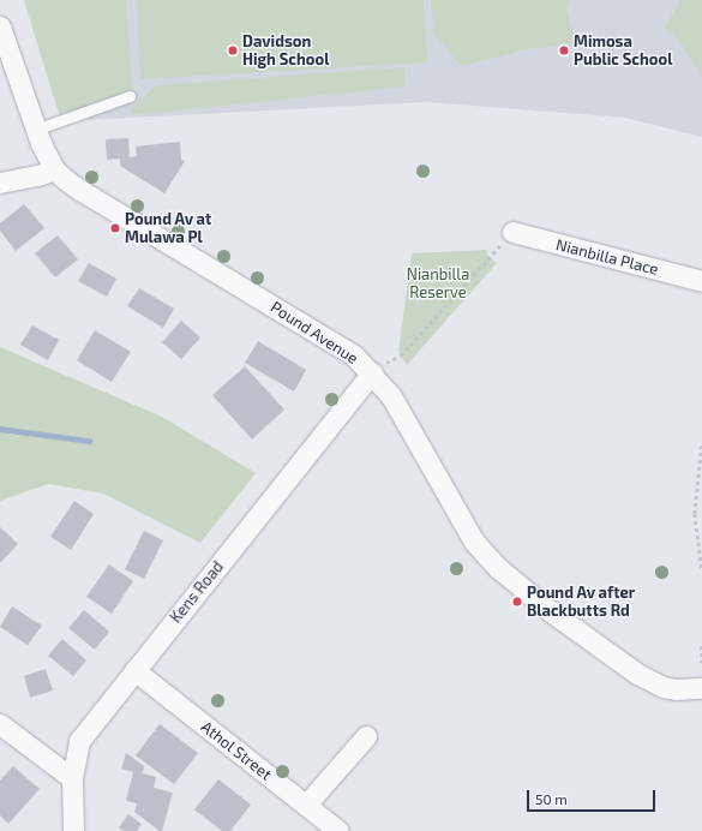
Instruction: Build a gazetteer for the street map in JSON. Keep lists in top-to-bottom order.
{
  "streets": {
    "street": [
      "Nianbilla Place",
      "Pound Avenue",
      "Kens Road",
      "Athol Street"
    ]
  },
  "crossings": [
    ["Pound Avenue", "Kens Road"],
    ["Kens Road", "Athol Street"]
  ],
  "parks": ["Nianbilla Reserve"],
  "places": [
    "Davidson High School",
    "Mimosa Public School",
    "Pound Av at Mulawa Pl",
    "Pound Av after Blackbutts Rd"
  ],
  "scale_bar": "50 m"
}
